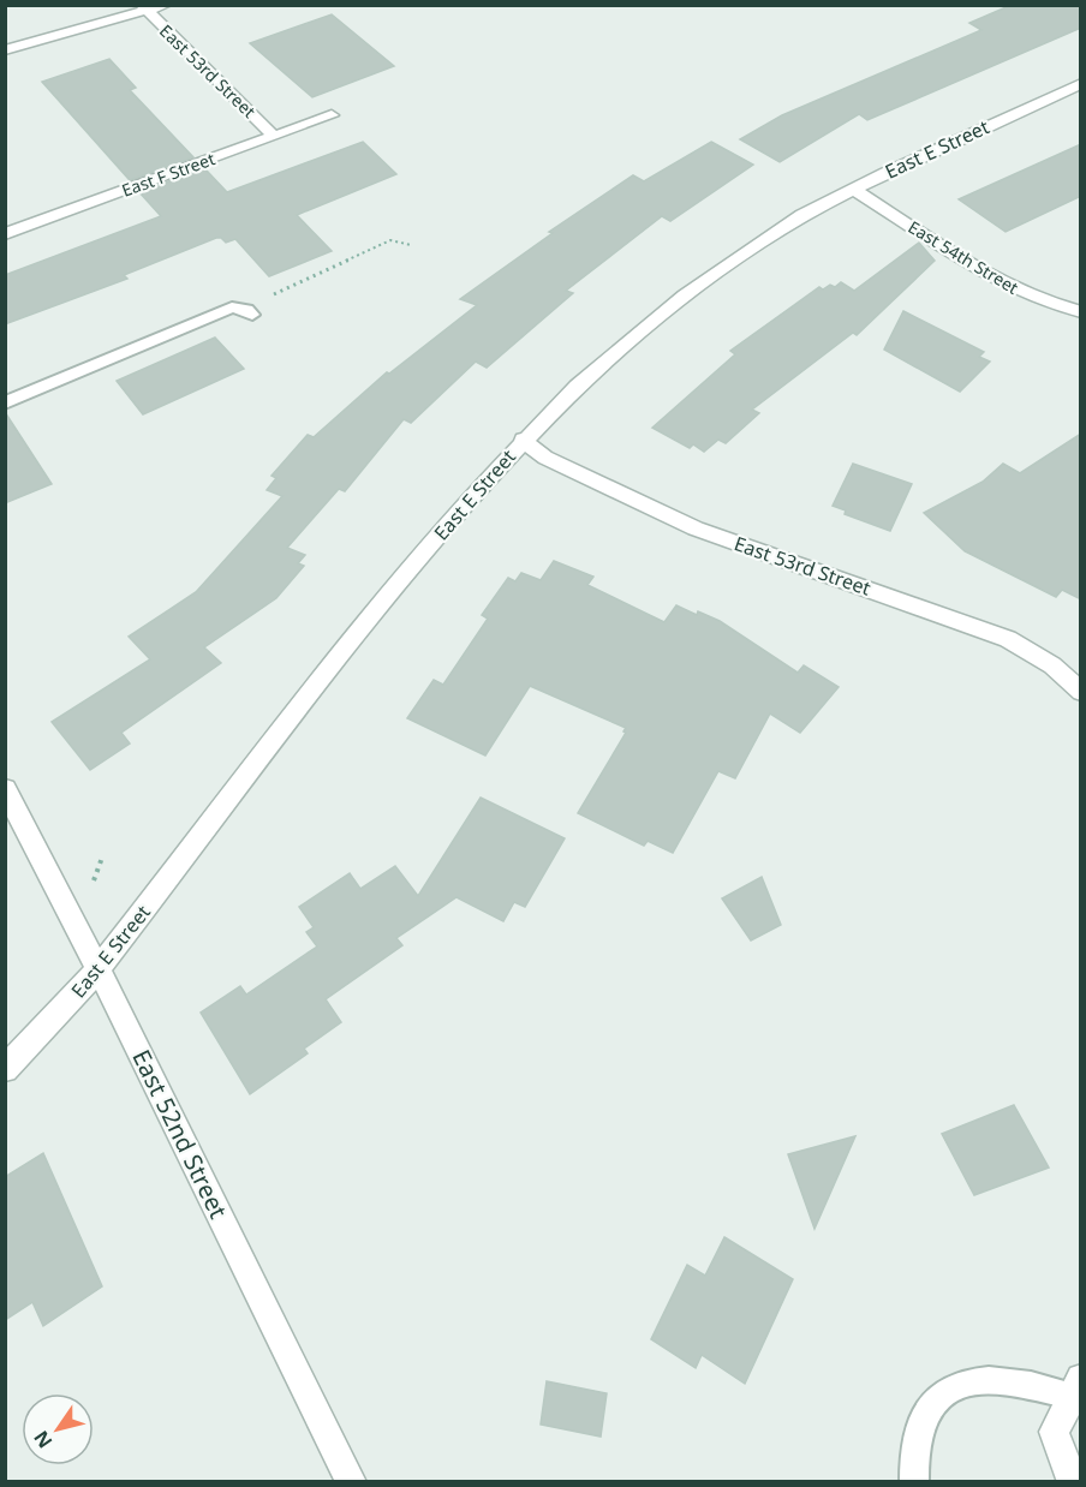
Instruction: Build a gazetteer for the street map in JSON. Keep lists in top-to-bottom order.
{
  "streets": {
    "street": [
      "East 53rd Street",
      "East E Street",
      "East F Street",
      "East 54th Street",
      "East 52nd Street"
    ]
  },
  "crossings": [
    ["East 53rd Street", "East E Street"],
    ["East 53rd Street", "East F Street"],
    ["East E Street", "East 54th Street"],
    ["East E Street", "East 52nd Street"]
  ],
  "north": "bottom left"
}
